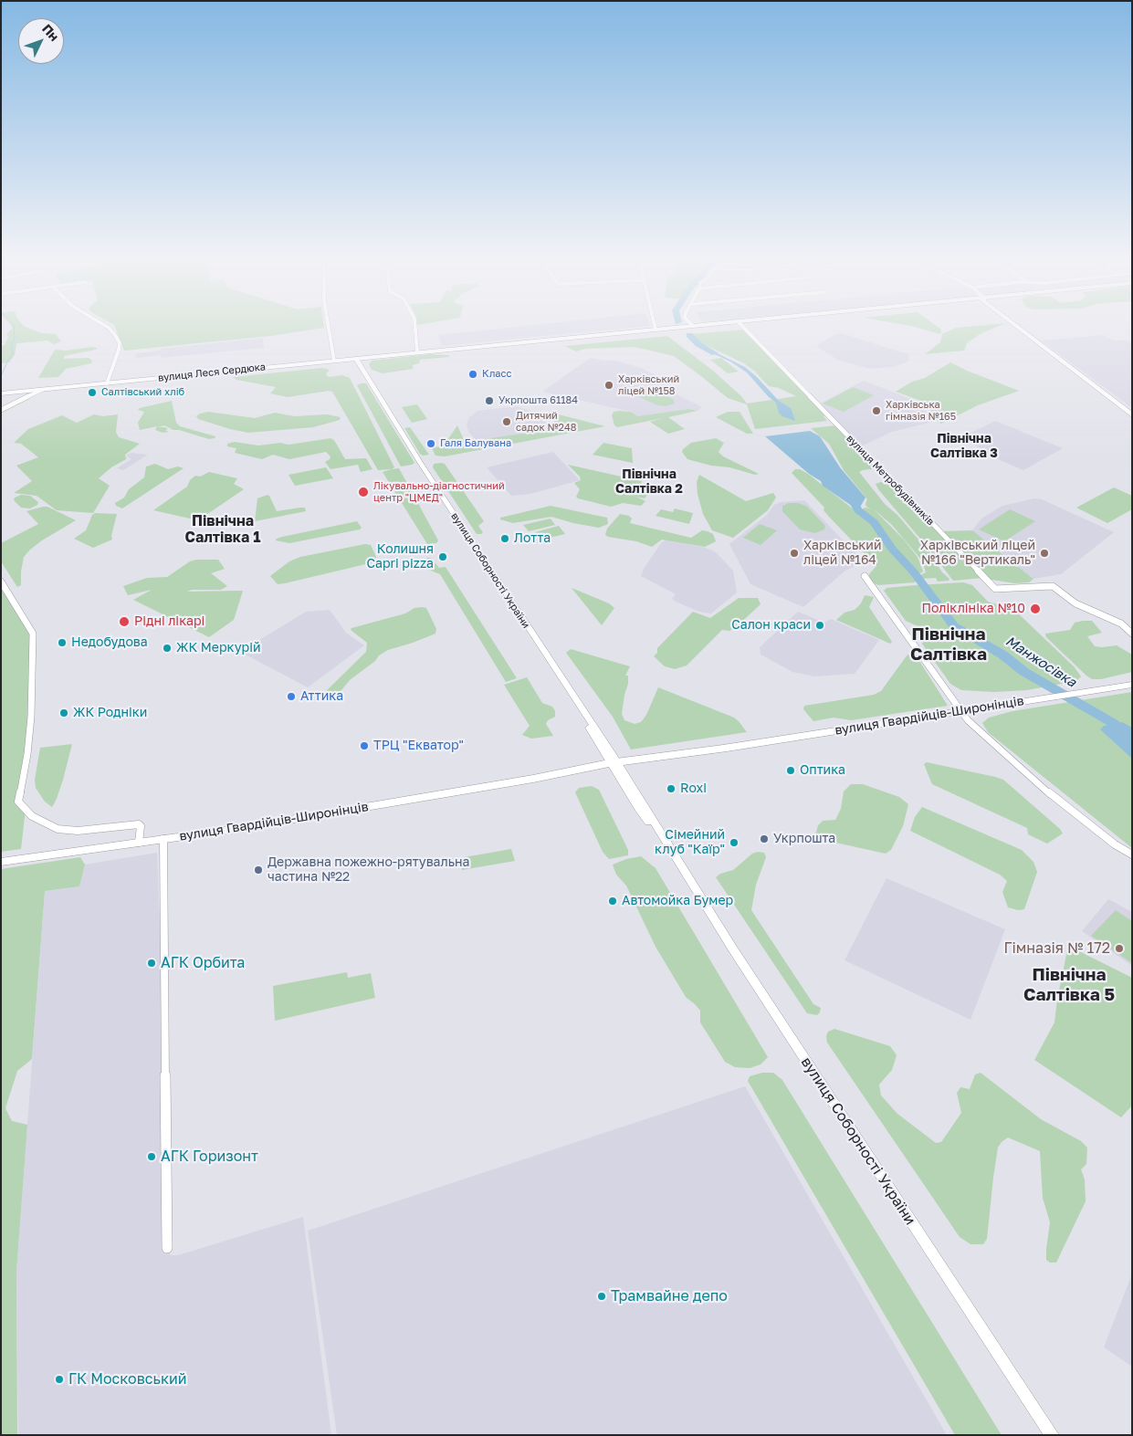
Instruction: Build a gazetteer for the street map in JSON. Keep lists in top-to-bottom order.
{
  "streets": {
    "main road": ["вулиця Леся Сердюка", "вулиця Гвардійців-Широнінців"],
    "street": ["вулиця Метробудівників", "вулиця Соборності України"]
  },
  "crossings": [
    ["вулиця Леся Сердюка", "вулиця Соборності України"],
    ["вулиця Соборності України", "вулиця Гвардійців-Широнінців"]
  ],
  "districts": [
    "Північна Салтівка 3",
    "Північна Салтівка 2",
    "Північна Салтівка 1",
    "Північна Салтівка",
    "Північна Салтівка 5"
  ],
  "water": ["Манжосівка"],
  "places": [
    "Класс",
    "Харківський ліцей №158",
    "Салтівський хліб",
    "Укрпошта 61184",
    "Харківська гімназія №165",
    "Дитячий садок №248",
    "Галя Балувана",
    "Лікувально-діагностичний центр \"ЦМЕД\"",
    "Лотта",
    "Харківський ліцей №164",
    "Харківський ліцей №166 \"Вертикаль\"",
    "Колишня Capri pizza",
    "Поліклініка №10",
    "Рідні лікарі",
    "Салон краси",
    "Недобудова",
    "ЖК Меркурій",
    "Аттика",
    "ЖК Родніки",
    "ТРЦ \"Екватор\"",
    "Оптика",
    "Roxi",
    "Укрпошта",
    "Сімейний клуб \"Каїр\"",
    "Державна пожежно-рятувальна частина №22",
    "Автомойка Бумер",
    "Гімназія № 172",
    "АГК Орбита",
    "АГК Горизонт",
    "Трамвайне депо",
    "ГК Московський"
  ],
  "north": "top right"
}
